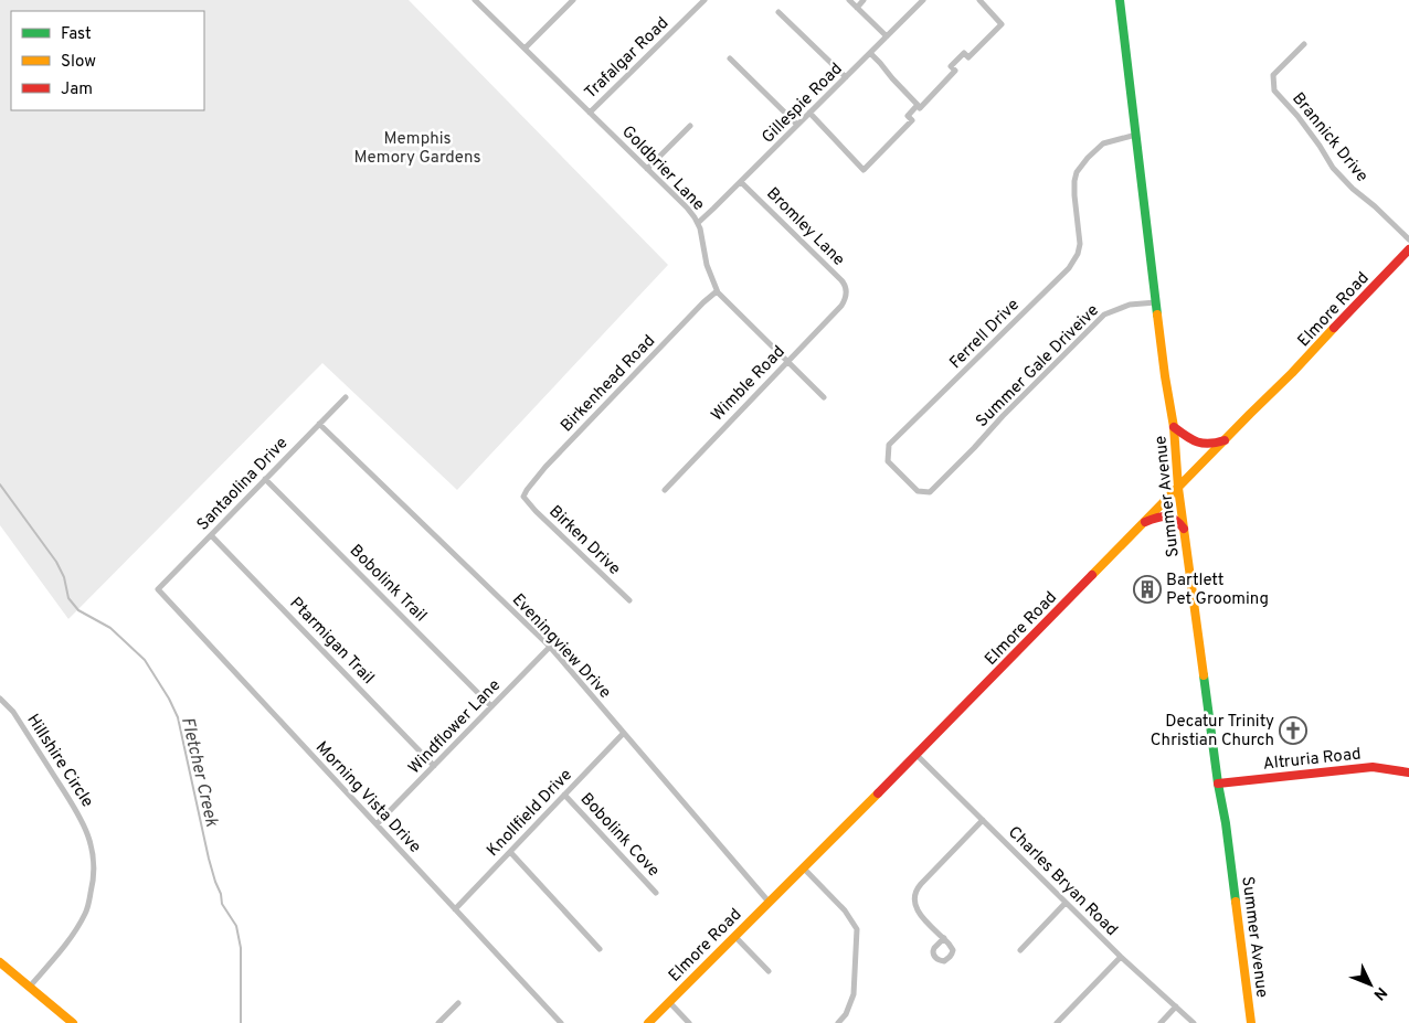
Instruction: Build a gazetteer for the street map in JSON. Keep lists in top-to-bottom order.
{
  "streets": {
    "street": [
      "Trafalgar Road",
      "Gillespie Road",
      "Brannick Drive",
      "Goldbrier Lane",
      "Bromley Lane",
      "Elmore Road",
      "Ferrell Drive",
      "Summer Gale Driveive",
      "Birkenhead Road",
      "Wimble Road",
      "Santaolina Drive",
      "Summer Avenue",
      "Birken Drive",
      "Bobolink Trail",
      "Ptarmigan Trail",
      "Eveningview Drive",
      "Windflower Lane",
      "Altruria Road",
      "Hillshire Circle",
      "Morning Vista Drive",
      "Knollfield Drive",
      "Bobolink Cove",
      "Charles Bryan Road"
    ]
  },
  "crossings": [
    ["Trafalgar Road", "Goldbrier Lane"],
    ["Gillespie Road", "Goldbrier Lane"],
    ["Gillespie Road", "Bromley Lane"],
    ["Goldbrier Lane", "Birkenhead Road"],
    ["Goldbrier Lane", "Wimble Road"],
    ["Bromley Lane", "Wimble Road"],
    ["Elmore Road", "Summer Avenue"],
    ["Elmore Road", "Eveningview Drive"],
    ["Elmore Road", "Charles Bryan Road"],
    ["Ferrell Drive", "Summer Gale Driveive"],
    ["Ferrell Drive", "Summer Avenue"],
    ["Summer Gale Driveive", "Summer Avenue"],
    ["Birkenhead Road", "Birken Drive"],
    ["Santaolina Drive", "Bobolink Trail"],
    ["Santaolina Drive", "Ptarmigan Trail"],
    ["Santaolina Drive", "Eveningview Drive"],
    ["Santaolina Drive", "Morning Vista Drive"],
    ["Summer Avenue", "Altruria Road"],
    ["Bobolink Trail", "Windflower Lane"],
    ["Ptarmigan Trail", "Windflower Lane"],
    ["Eveningview Drive", "Windflower Lane"],
    ["Eveningview Drive", "Knollfield Drive"],
    ["Windflower Lane", "Morning Vista Drive"],
    ["Morning Vista Drive", "Knollfield Drive"],
    ["Knollfield Drive", "Bobolink Cove"]
  ],
  "water": ["Fletcher Creek"],
  "parks": ["Memphis Memory Gardens"],
  "places": {
    "building": ["Bartlett Pet Grooming"],
    "church": ["Decatur Trinity Christian Church"]
  },
  "legend": ["Fast", "Slow", "Jam"],
  "north": "bottom right"
}
